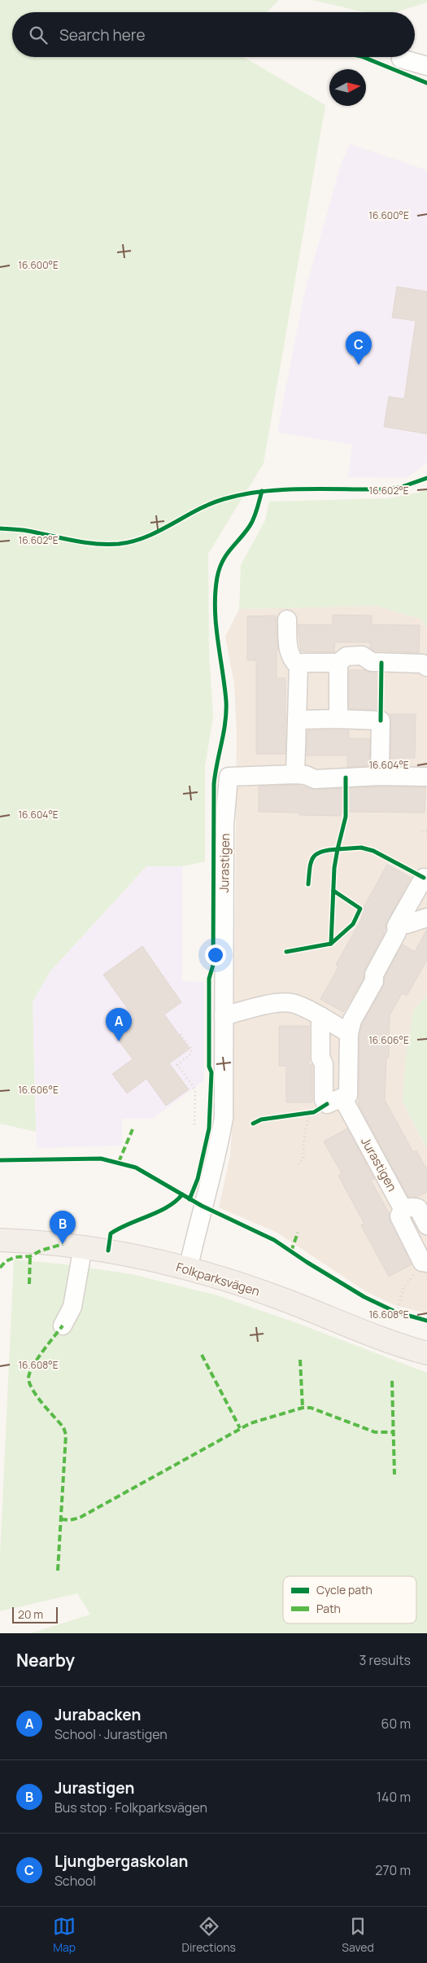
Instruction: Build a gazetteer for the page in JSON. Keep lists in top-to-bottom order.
{
  "streets": {
    "main road": ["Folkparksvägen"],
    "street": ["Jurastigen"]
  },
  "crossings": [
    ["Jurastigen", "Folkparksvägen"]
  ],
  "legend": ["Cycle path", "Path"],
  "scale_bar": "20 m",
  "north": "right",
  "page": {
    "search": "Search here",
    "pins": ["C", "A", "B"],
    "scale": "20 m",
    "heading": ["Nearby", "3 results"],
    "list": [
      {
        "mark": "A",
        "name": "Jurabacken",
        "note": "School · Jurastigen",
        "value": "60 m"
      },
      {
        "mark": "B",
        "name": "Jurastigen",
        "note": "Bus stop · Folkparksvägen",
        "value": "140 m"
      },
      {
        "mark": "C",
        "name": "Ljungbergaskolan",
        "note": "School",
        "value": "270 m"
      }
    ],
    "nav": ["Map", "Directions", "Saved"]
  },
  "coordinates": [
    "16.600°E",
    "16.602°E",
    "16.604°E",
    "16.606°E",
    "16.608°E"
  ]
}
